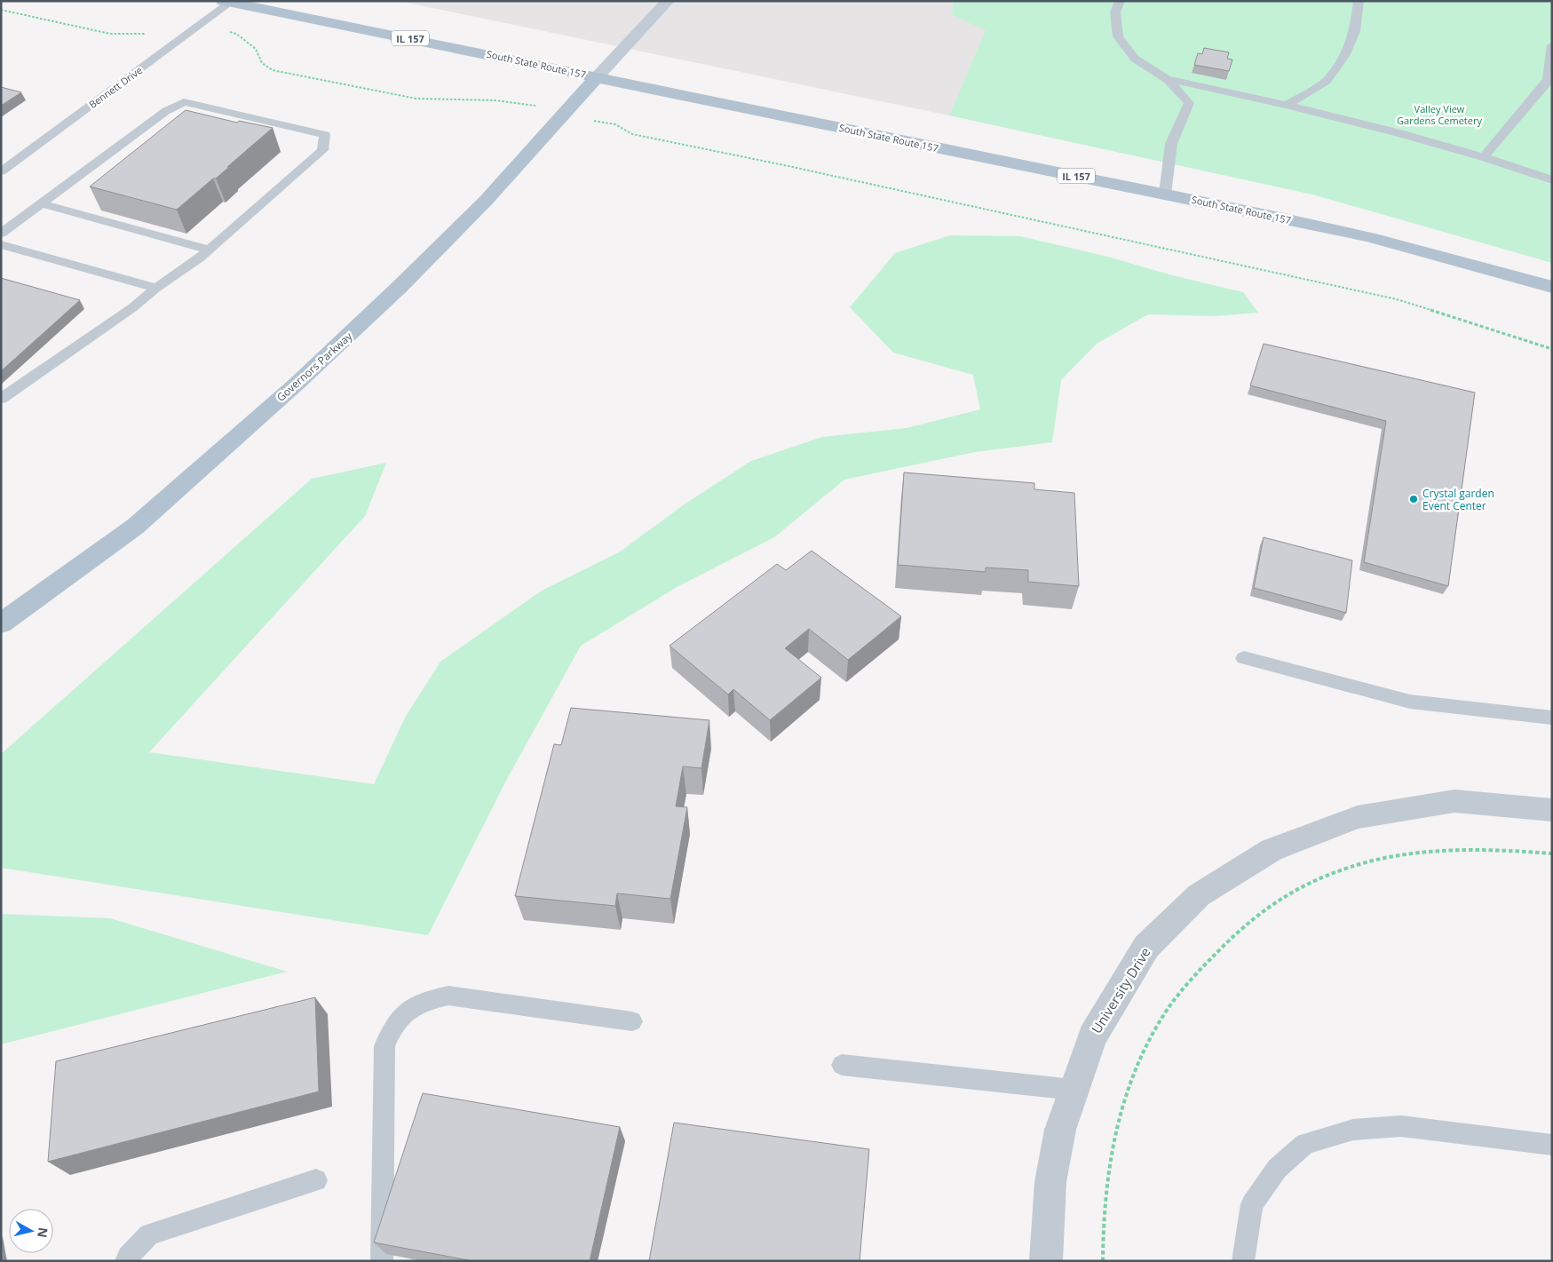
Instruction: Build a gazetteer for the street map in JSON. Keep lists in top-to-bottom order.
{
  "streets": {
    "main road": ["IL 157", "South State Route 157", "Governors Parkway"],
    "street": ["University Drive"],
    "lane": ["Bennett Drive"]
  },
  "crossings": [
    ["South State Route 157", "Bennett Drive"],
    ["South State Route 157", "Governors Parkway"]
  ],
  "parks": ["Valley View Gardens Cemetery"],
  "places": ["Crystal garden Event Center"],
  "north": "right"
}
